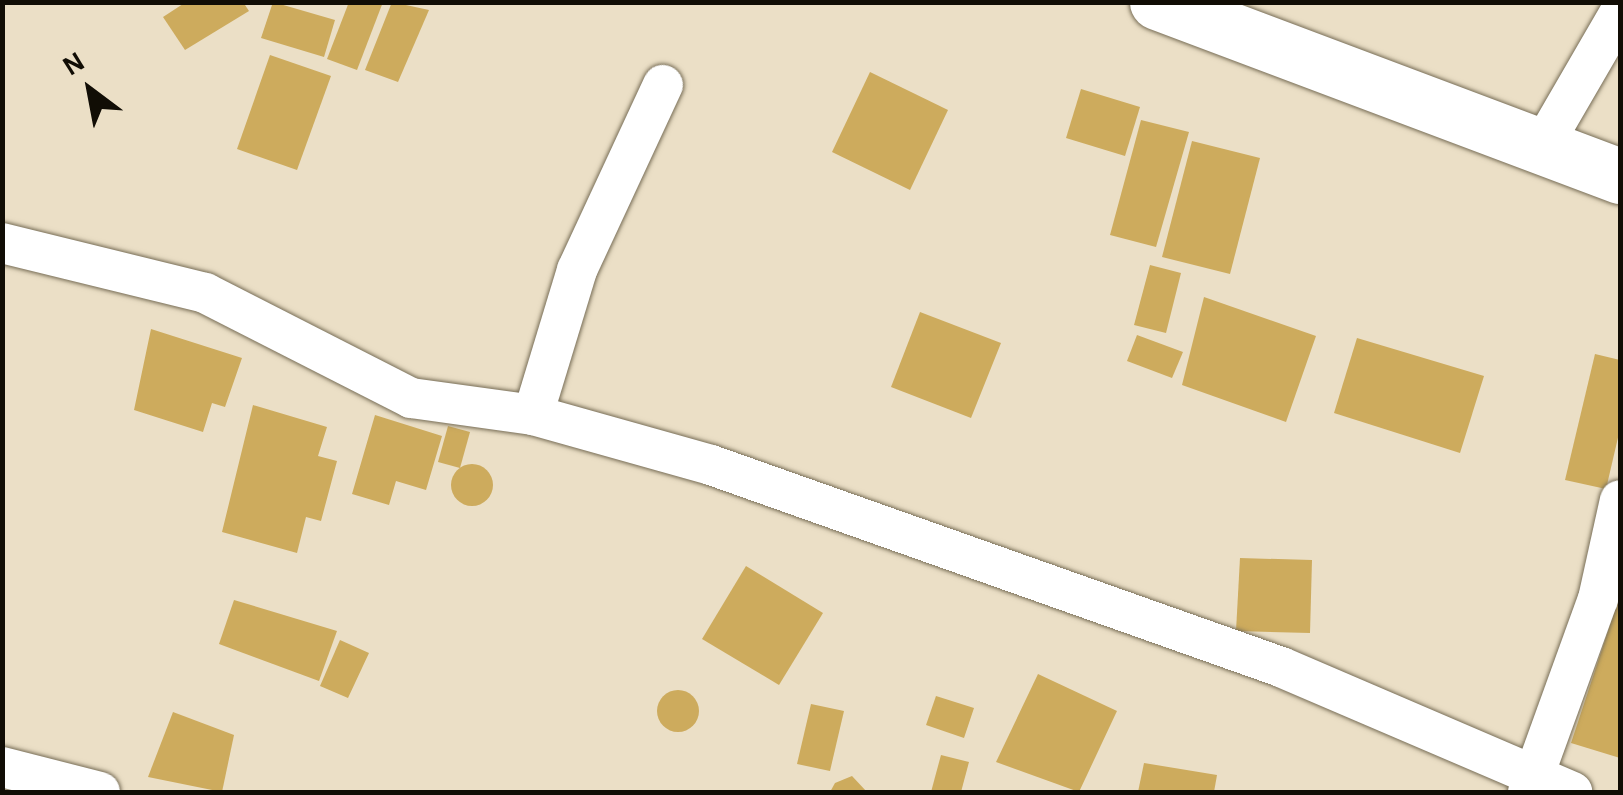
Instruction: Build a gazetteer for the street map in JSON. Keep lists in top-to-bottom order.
{
  "north": "top left"
}
